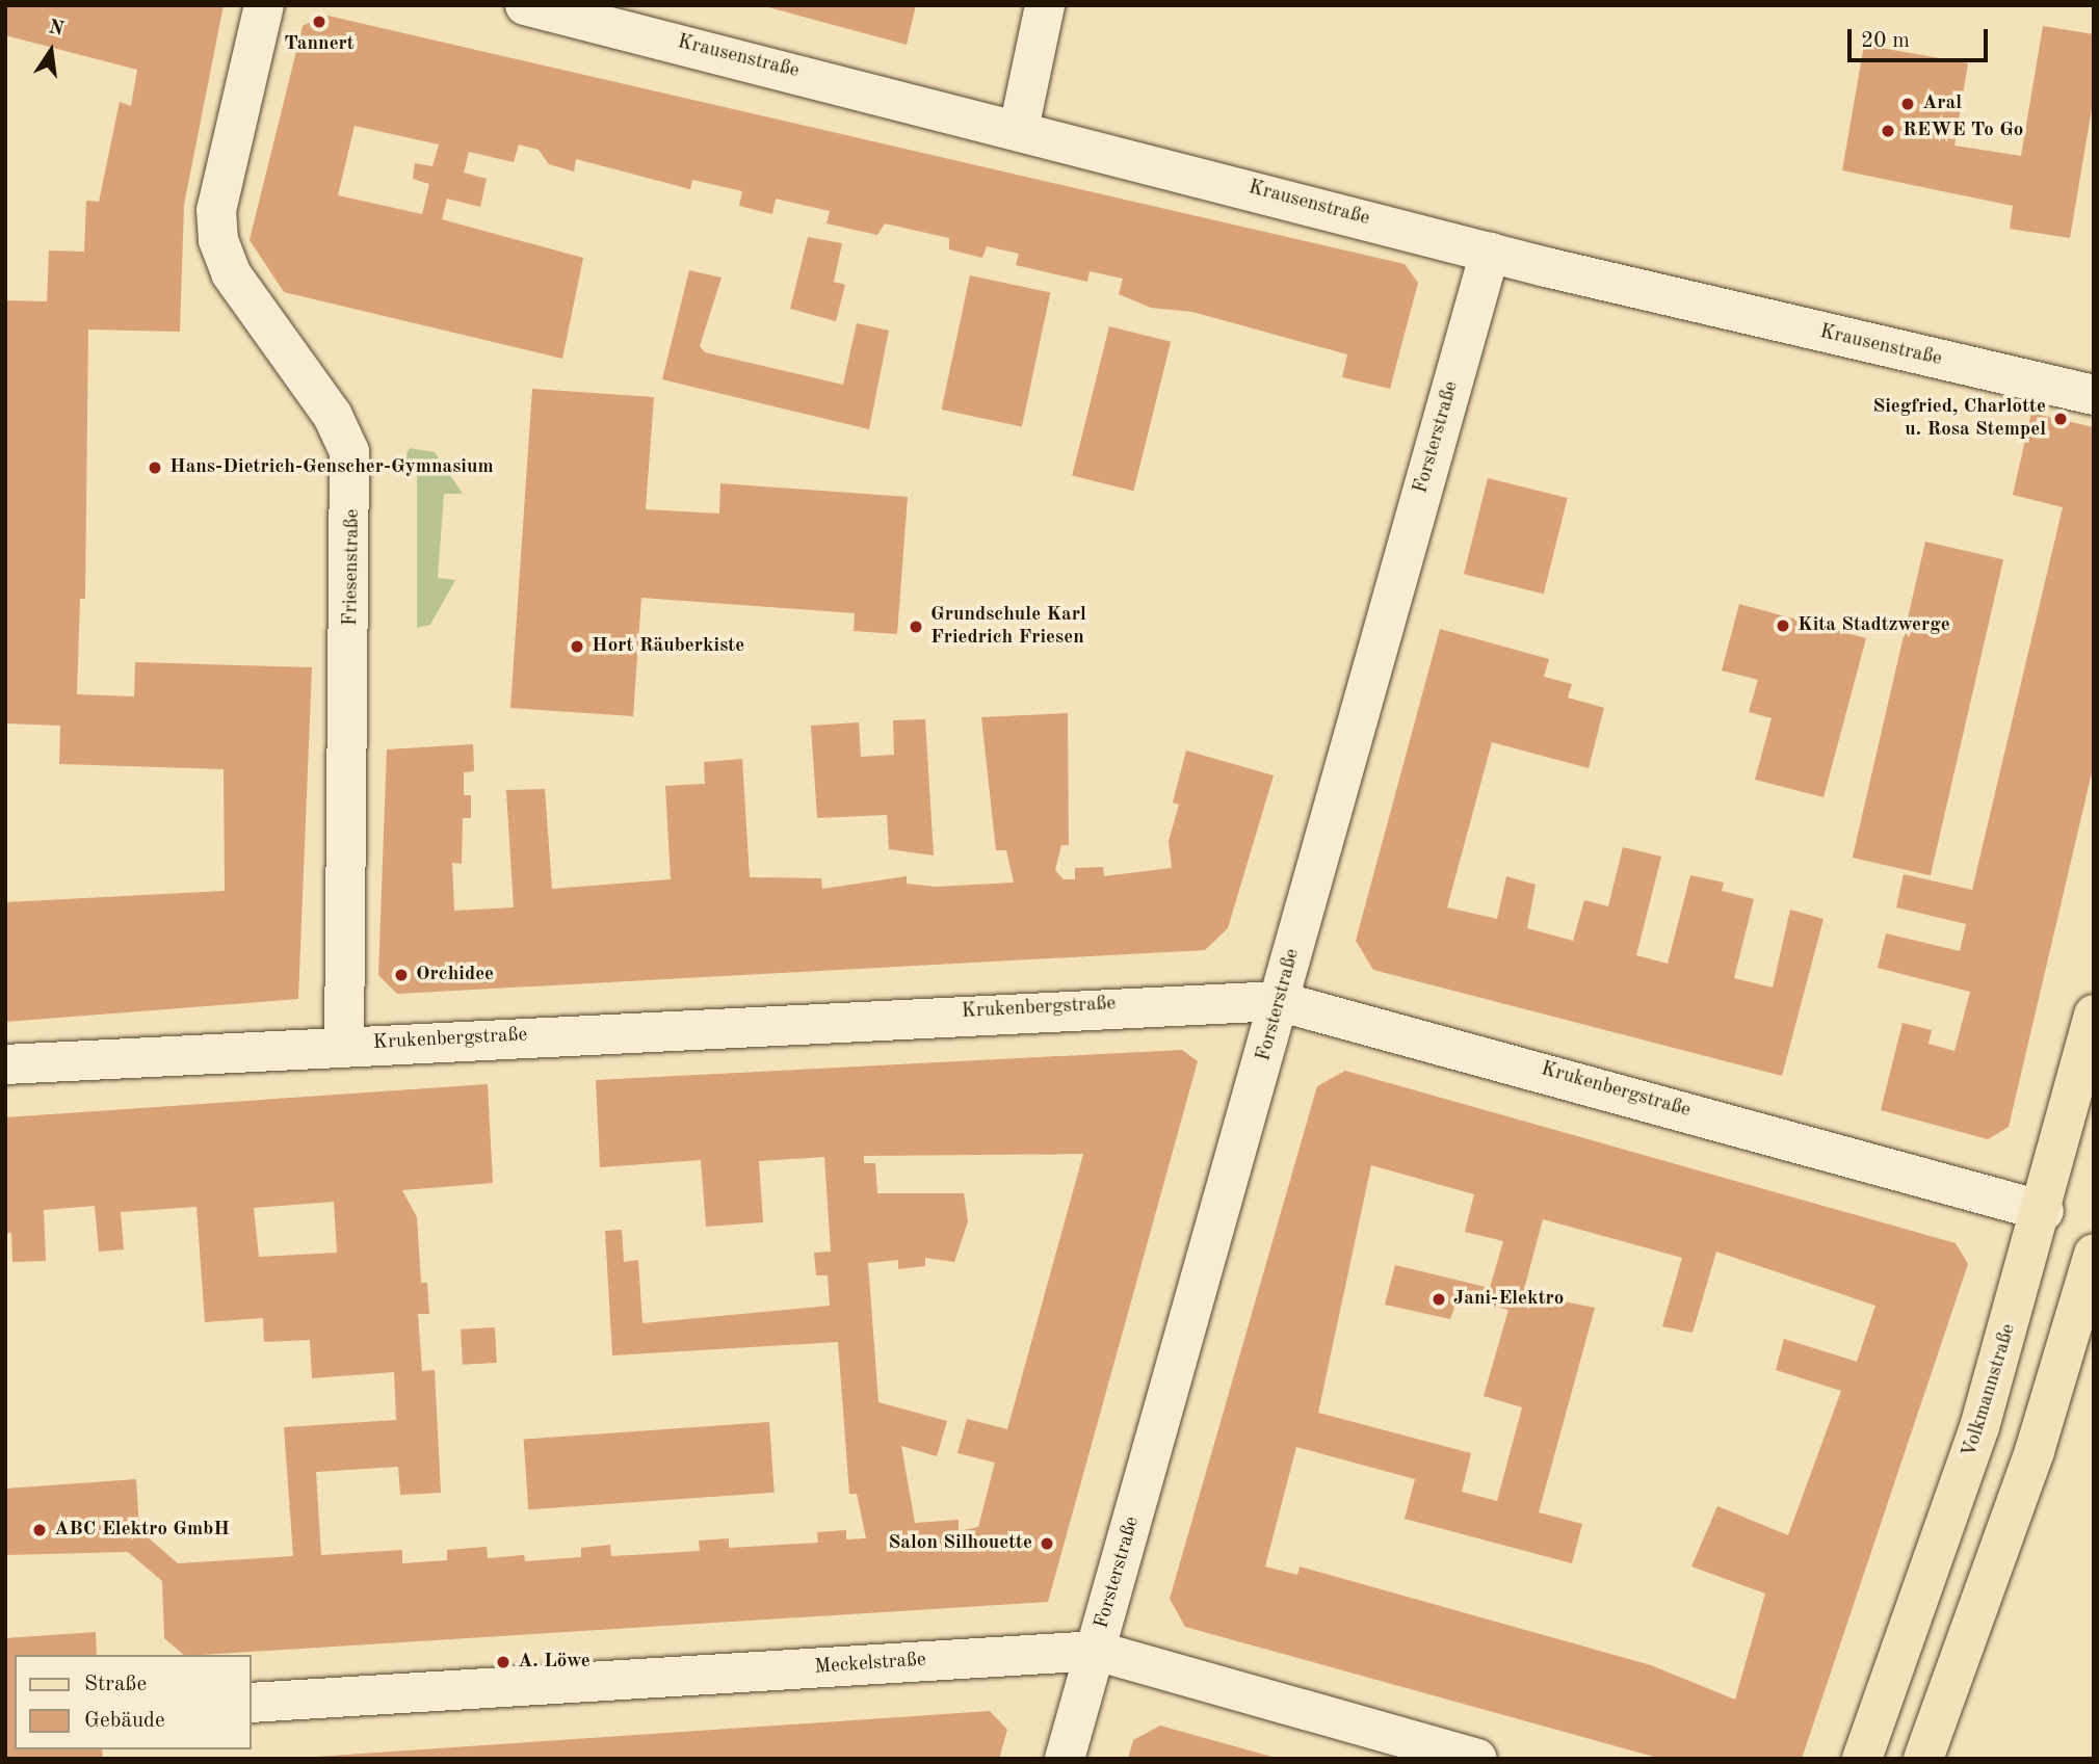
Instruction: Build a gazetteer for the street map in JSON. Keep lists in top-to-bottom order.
{
  "streets": {
    "main road": ["Volkmannstraße"],
    "street": [
      "Krausenstraße",
      "Forsterstraße",
      "Friesenstraße",
      "Krukenbergstraße",
      "Meckelstraße"
    ]
  },
  "crossings": [
    ["Krausenstraße", "Forsterstraße"],
    ["Forsterstraße", "Krukenbergstraße"],
    ["Forsterstraße", "Meckelstraße"],
    ["Friesenstraße", "Krukenbergstraße"],
    ["Krukenbergstraße", "Volkmannstraße"]
  ],
  "places": [
    "Tannert",
    "Aral",
    "REWE To Go",
    "Siegfried, Charlotte u. Rosa Stempel",
    "Hans-Dietrich-Genscher-Gymnasium",
    "Kita Stadtzwerge",
    "Grundschule Karl Friedrich Friesen",
    "Hort Räuberkiste",
    "Orchidee",
    "Jani-Elektro",
    "ABC Elektro GmbH",
    "Salon Silhouette",
    "A. Löwe"
  ],
  "legend": ["Straße", "Gebäude"],
  "scale_bar": "20 m",
  "north": "top"
}
